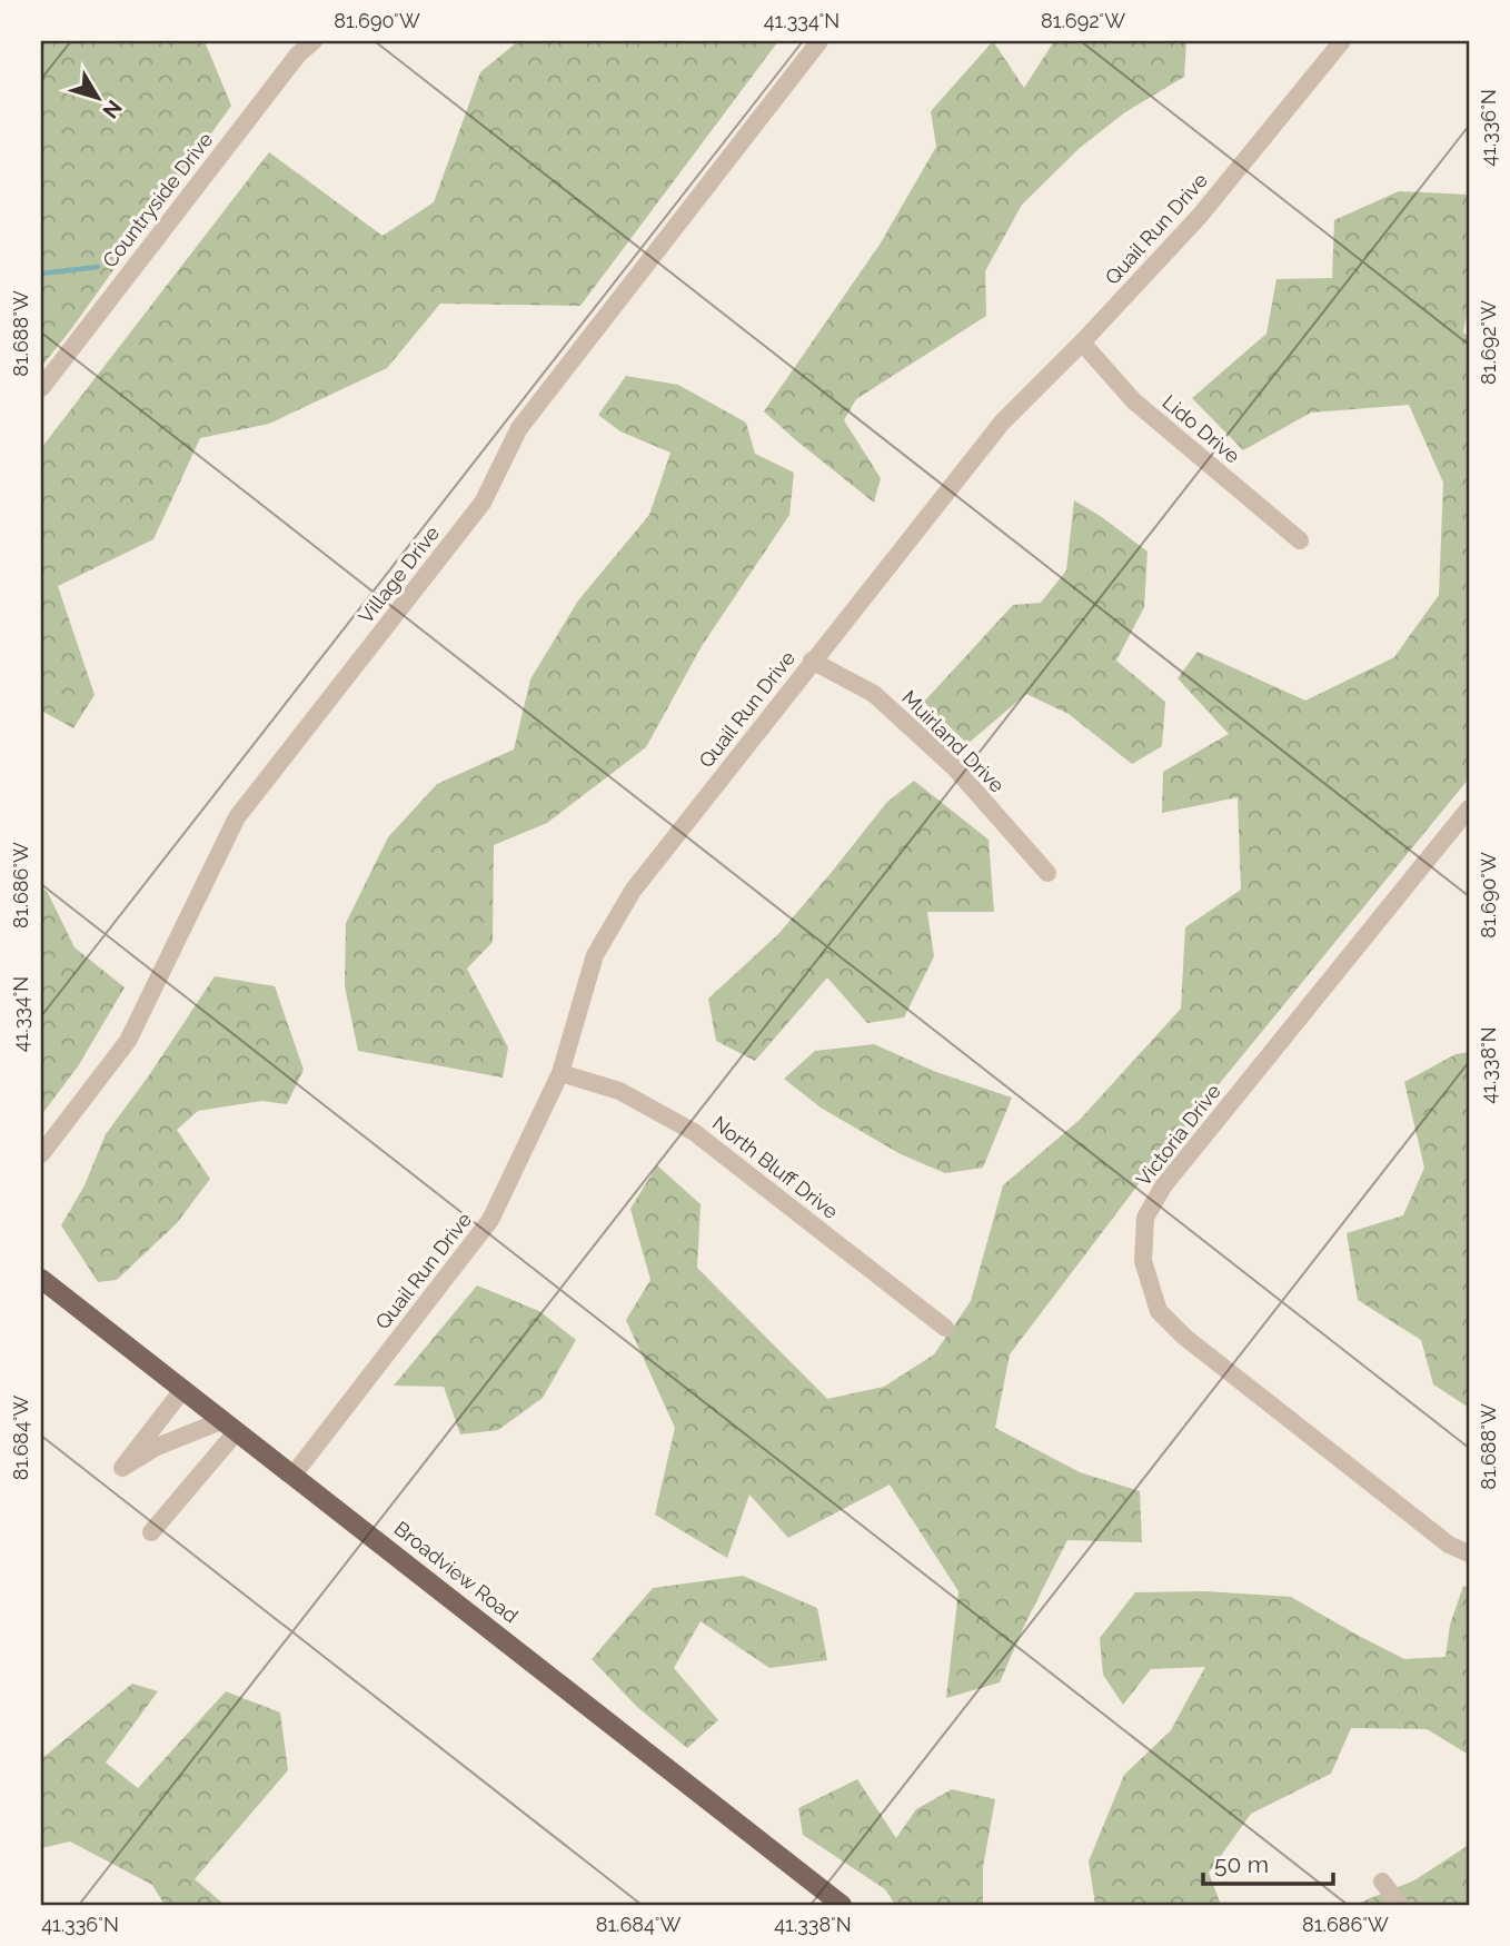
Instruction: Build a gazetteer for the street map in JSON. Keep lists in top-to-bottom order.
{
  "streets": {
    "main road": ["Broadview Road"],
    "street": [
      "Countryside Drive",
      "Quail Run Drive",
      "Lido Drive",
      "Village Drive",
      "Muirland Drive",
      "Victoria Drive",
      "North Bluff Drive"
    ]
  },
  "crossings": [
    ["Quail Run Drive", "Lido Drive"],
    ["Quail Run Drive", "Muirland Drive"],
    ["Quail Run Drive", "North Bluff Drive"],
    ["Quail Run Drive", "Broadview Road"]
  ],
  "scale_bar": "50 m",
  "north": "bottom right",
  "coordinates": [
    "81.690°W",
    "41.334°N",
    "81.692°W",
    "41.336°N",
    "81.688°W",
    "81.686°W",
    "41.338°N",
    "81.684°W"
  ]
}
